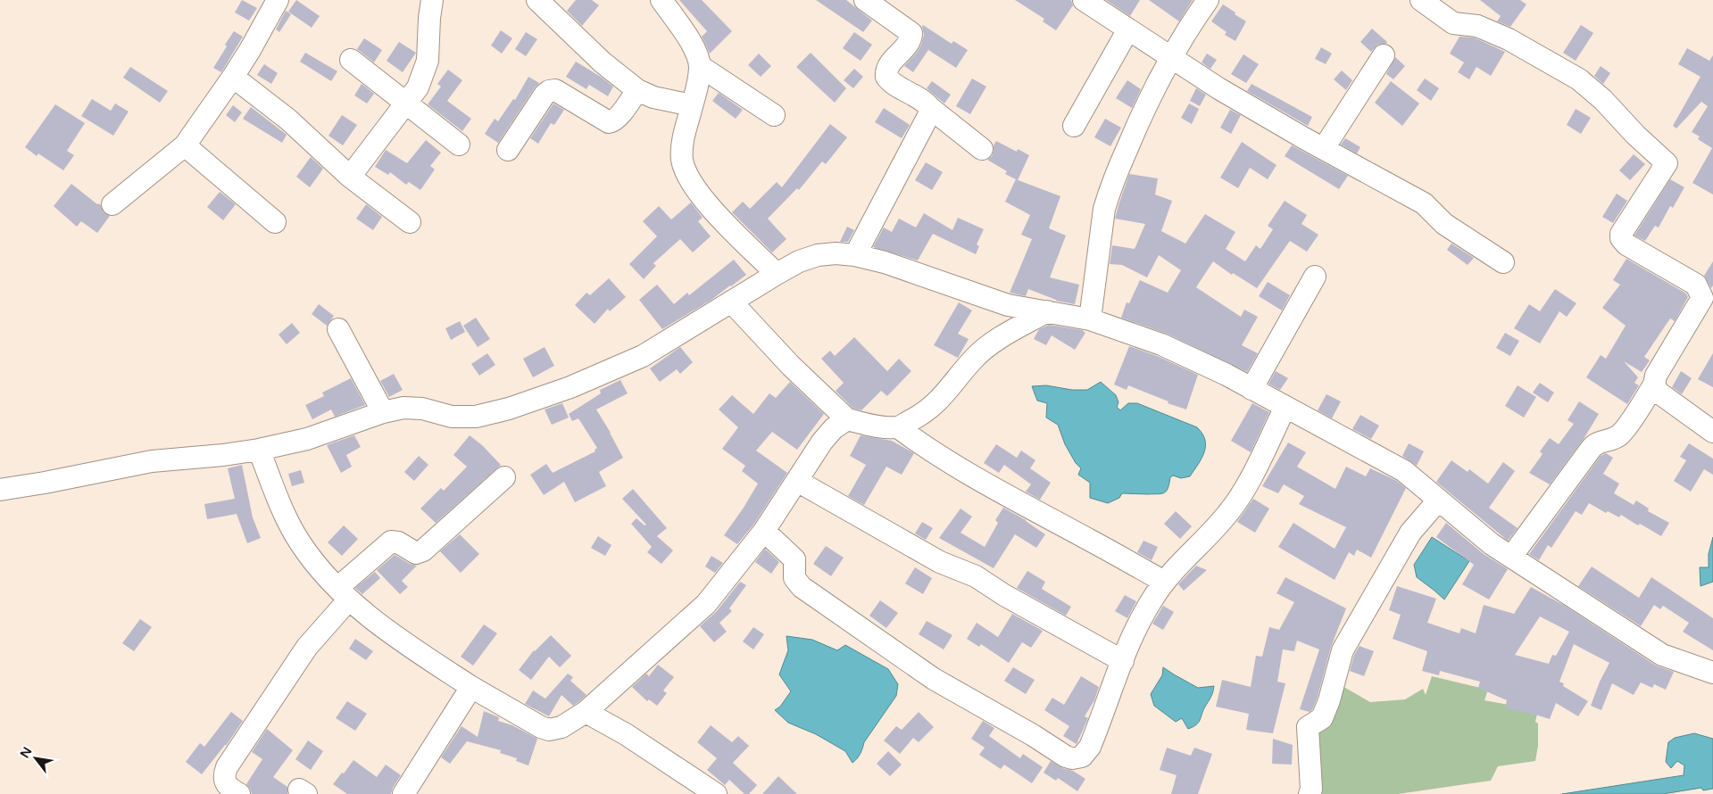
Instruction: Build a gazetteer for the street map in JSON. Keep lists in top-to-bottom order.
{
  "north": "top left"
}
